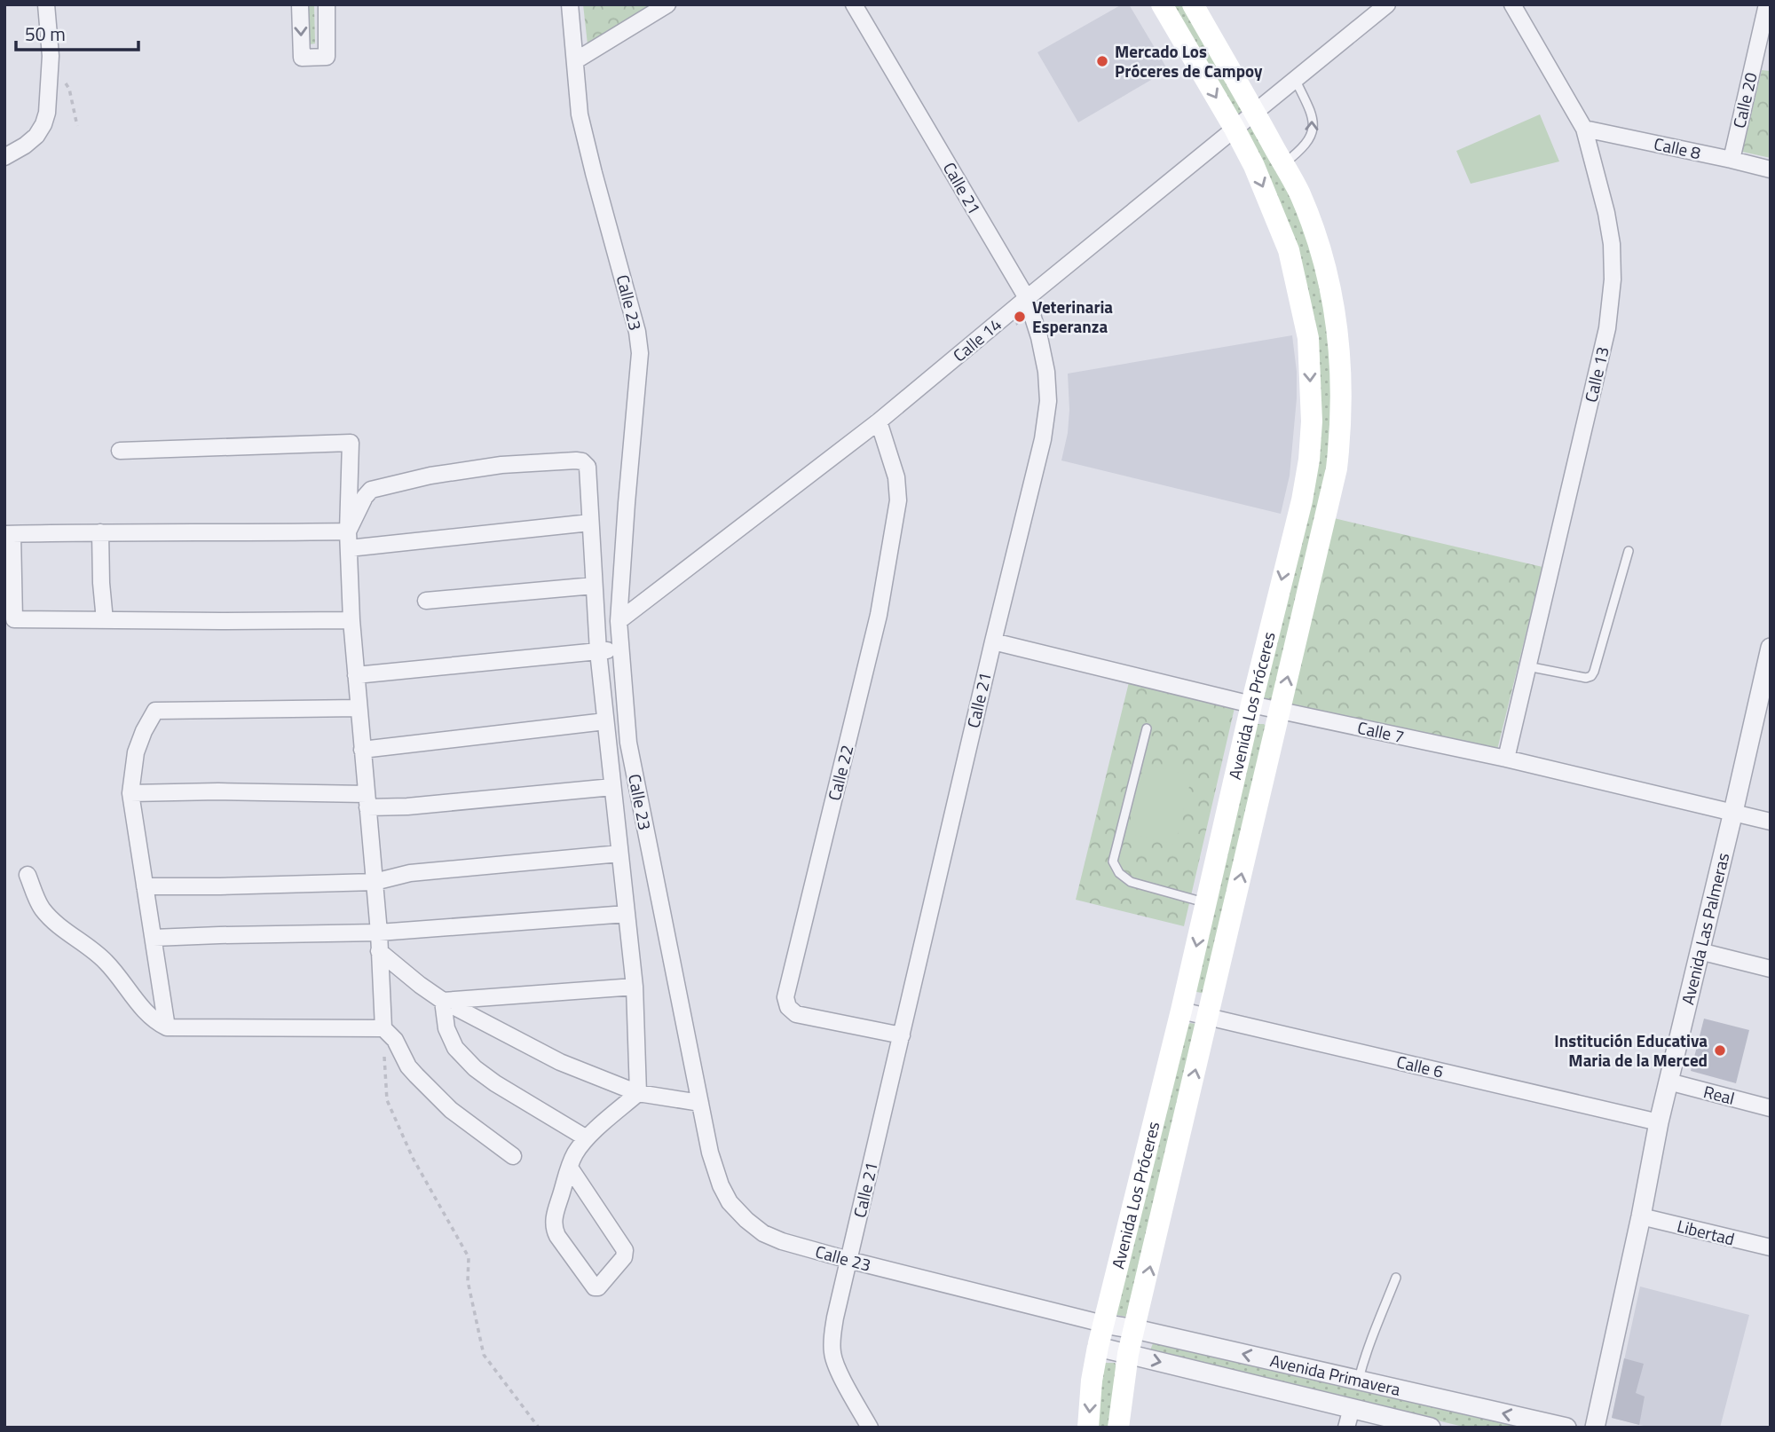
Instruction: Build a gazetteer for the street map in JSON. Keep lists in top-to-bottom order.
{
  "streets": {
    "main road": ["Avenida Los Próceres"],
    "street": [
      "Calle 20",
      "Calle 8",
      "Calle 21",
      "Calle 23",
      "Calle 14",
      "Calle 13",
      "Calle 7",
      "Calle 22",
      "Avenida Las Palmeras",
      "Calle 6",
      "Real",
      "Libertad",
      "Avenida Primavera"
    ]
  },
  "crossings": [
    ["Calle 20", "Calle 8"],
    ["Calle 8", "Calle 13"],
    ["Calle 21", "Calle 23"],
    ["Calle 21", "Calle 14"],
    ["Calle 21", "Calle 7"],
    ["Calle 21", "Calle 22"],
    ["Calle 23", "Calle 14"],
    ["Calle 23", "Avenida Los Próceres"],
    ["Calle 23", "Avenida Primavera"],
    ["Calle 14", "Avenida Los Próceres"],
    ["Calle 14", "Calle 22"],
    ["Calle 13", "Calle 7"],
    ["Avenida Los Próceres", "Calle 7"],
    ["Avenida Los Próceres", "Calle 6"],
    ["Avenida Los Próceres", "Avenida Primavera"],
    ["Calle 7", "Avenida Las Palmeras"],
    ["Avenida Las Palmeras", "Calle 6"],
    ["Avenida Las Palmeras", "Real"],
    ["Avenida Las Palmeras", "Libertad"]
  ],
  "places": ["Mercado Los Próceres de Campoy", "Veterinaria Esperanza", "Institución Educativa Maria de la Merced"],
  "scale_bar": "50 m"
}
